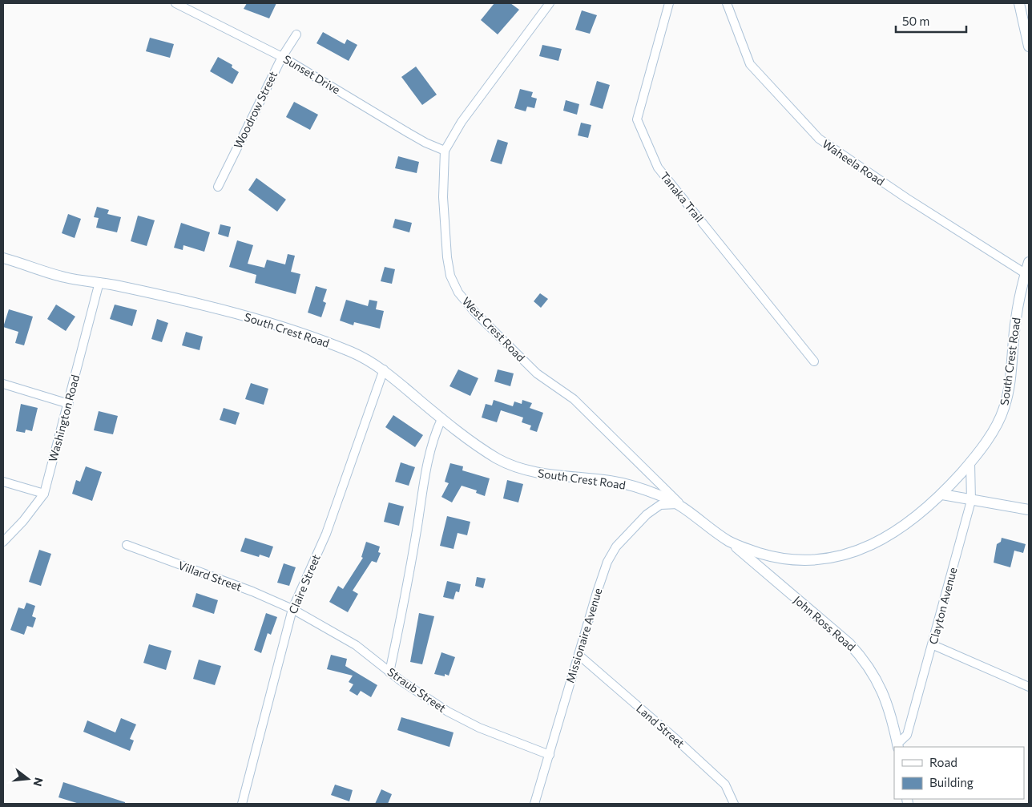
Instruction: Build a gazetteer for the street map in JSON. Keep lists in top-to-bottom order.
{
  "streets": {
    "street": [
      "Sunset Drive",
      "Woodrow Street",
      "Waheela Road",
      "Tanaka Trail",
      "West Crest Road",
      "South Crest Road",
      "Washington Road",
      "Villard Street",
      "Claire Street",
      "Clayton Avenue",
      "John Ross Road",
      "Missionaire Avenue",
      "Straub Street",
      "Land Street"
    ]
  },
  "crossings": [
    ["Sunset Drive", "Woodrow Street"],
    ["Sunset Drive", "West Crest Road"],
    ["Waheela Road", "South Crest Road"],
    ["West Crest Road", "South Crest Road"],
    ["West Crest Road", "Missionaire Avenue"],
    ["South Crest Road", "Washington Road"],
    ["South Crest Road", "Claire Street"],
    ["South Crest Road", "Clayton Avenue"],
    ["South Crest Road", "John Ross Road"],
    ["South Crest Road", "Missionaire Avenue"],
    ["Villard Street", "Claire Street"],
    ["Villard Street", "Straub Street"],
    ["Claire Street", "Straub Street"],
    ["Clayton Avenue", "John Ross Road"],
    ["Missionaire Avenue", "Straub Street"],
    ["Missionaire Avenue", "Land Street"]
  ],
  "legend": ["Road", "Building"],
  "scale_bar": "50 m",
  "north": "right"
}
